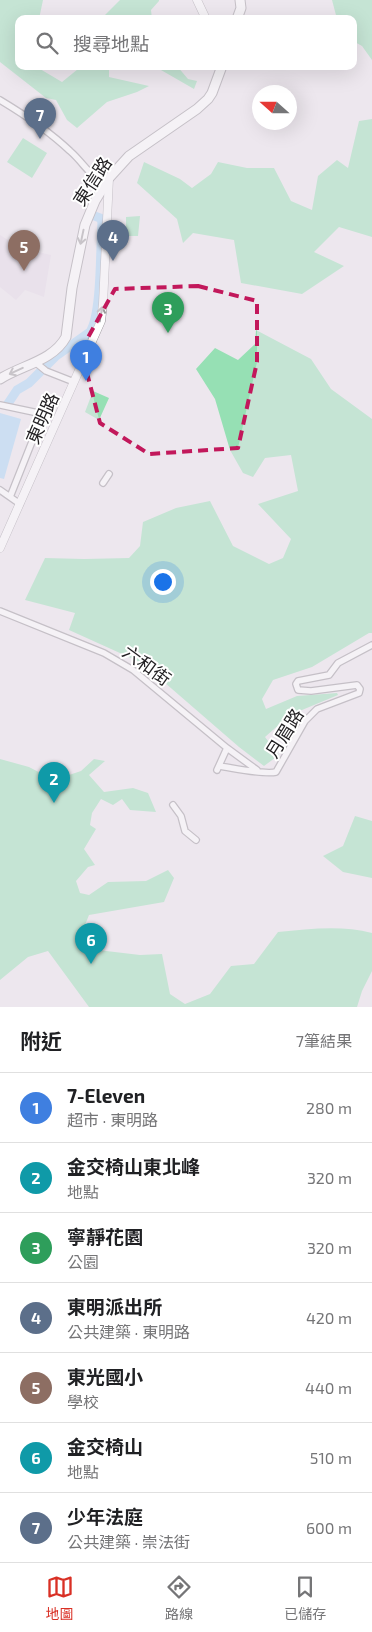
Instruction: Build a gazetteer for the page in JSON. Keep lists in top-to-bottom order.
{
  "streets": {
    "main road": ["東信路"],
    "street": ["東明路", "六和街", "月眉路"]
  },
  "crossings": [
    ["東信路", "東明路"],
    ["六和街", "月眉路"]
  ],
  "one_way": ["東信路", "東明路"],
  "north": "left",
  "page": {
    "search": "搜尋地點",
    "pins": [
      "7",
      "4",
      "5",
      "3",
      "1",
      "2",
      "6"
    ],
    "heading": ["附近", "7筆結果"],
    "list": [
      {
        "mark": "1",
        "name": "7-Eleven",
        "note": "超市 · 東明路",
        "value": "280 m"
      },
      {
        "mark": "2",
        "name": "金交椅山東北峰",
        "note": "地點",
        "value": "320 m"
      },
      {
        "mark": "3",
        "name": "寧靜花園",
        "note": "公園",
        "value": "320 m"
      },
      {
        "mark": "4",
        "name": "東明派出所",
        "note": "公共建築 · 東明路",
        "value": "420 m"
      },
      {
        "mark": "5",
        "name": "東光國小",
        "note": "學校",
        "value": "440 m"
      },
      {
        "mark": "6",
        "name": "金交椅山",
        "note": "地點",
        "value": "510 m"
      },
      {
        "mark": "7",
        "name": "少年法庭",
        "note": "公共建築 · 崇法街",
        "value": "600 m"
      }
    ],
    "nav": ["地圖", "路線", "已儲存"]
  }
}
